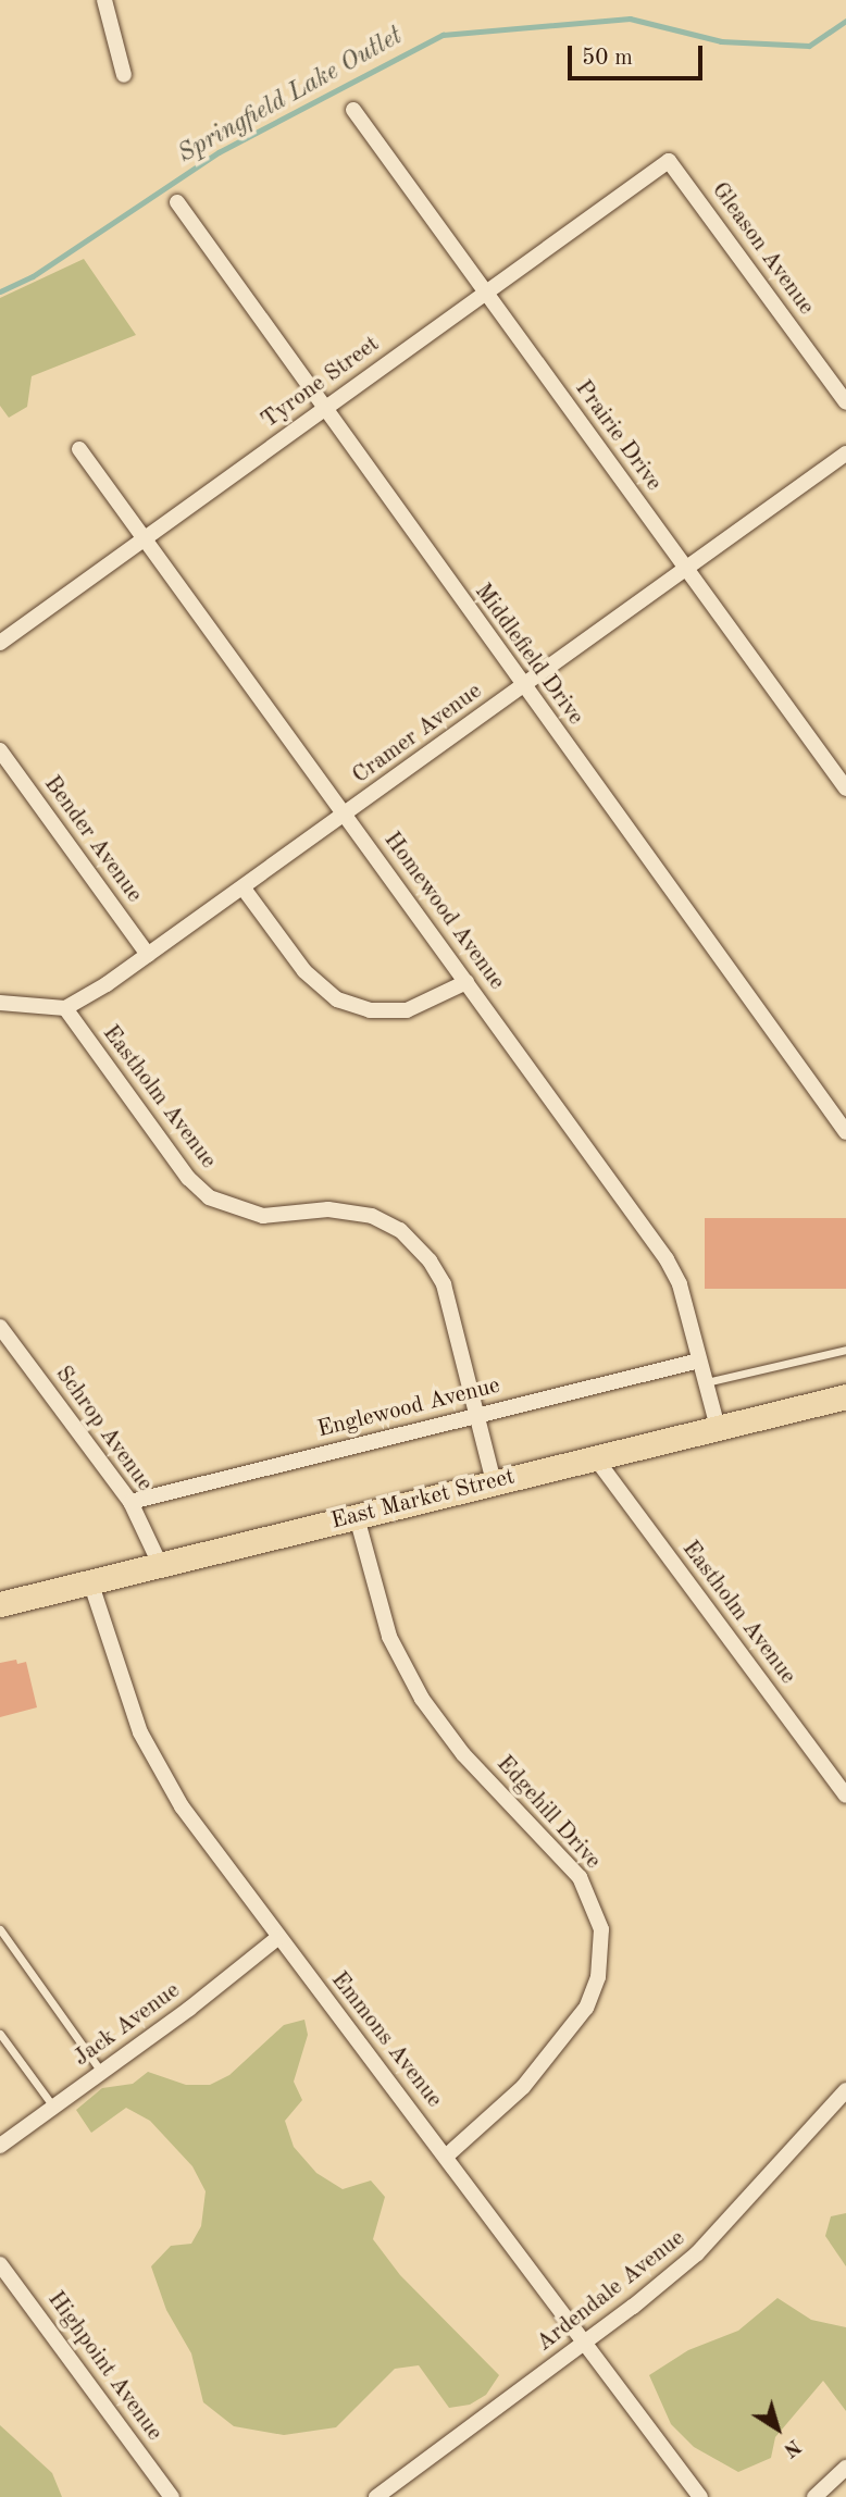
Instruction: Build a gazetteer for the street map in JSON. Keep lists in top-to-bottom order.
{
  "streets": {
    "main road": ["East Market Street"],
    "street": [
      "Gleason Avenue",
      "Tyrone Street",
      "Prairie Drive",
      "Middlefield Drive",
      "Cramer Avenue",
      "Bender Avenue",
      "Homewood Avenue",
      "Eastholm Avenue",
      "Englewood Avenue",
      "Schrop Avenue",
      "Edgehill Drive",
      "Jack Avenue",
      "Emmons Avenue",
      "Ardendale Avenue",
      "Highpoint Avenue"
    ]
  },
  "crossings": [
    ["Gleason Avenue", "Tyrone Street"],
    ["Tyrone Street", "Prairie Drive"],
    ["Tyrone Street", "Middlefield Drive"],
    ["Tyrone Street", "Homewood Avenue"],
    ["Prairie Drive", "Cramer Avenue"],
    ["Middlefield Drive", "Cramer Avenue"],
    ["Cramer Avenue", "Bender Avenue"],
    ["Cramer Avenue", "Homewood Avenue"],
    ["Cramer Avenue", "Eastholm Avenue"],
    ["Homewood Avenue", "Englewood Avenue"],
    ["Homewood Avenue", "East Market Street"],
    ["Eastholm Avenue", "Englewood Avenue"],
    ["Eastholm Avenue", "East Market Street"],
    ["Englewood Avenue", "Schrop Avenue"],
    ["Schrop Avenue", "East Market Street"],
    ["East Market Street", "Edgehill Drive"],
    ["East Market Street", "Emmons Avenue"],
    ["Edgehill Drive", "Emmons Avenue"],
    ["Jack Avenue", "Emmons Avenue"],
    ["Emmons Avenue", "Ardendale Avenue"]
  ],
  "water": ["Springfield Lake Outlet"],
  "scale_bar": "50 m",
  "north": "bottom right"
}
